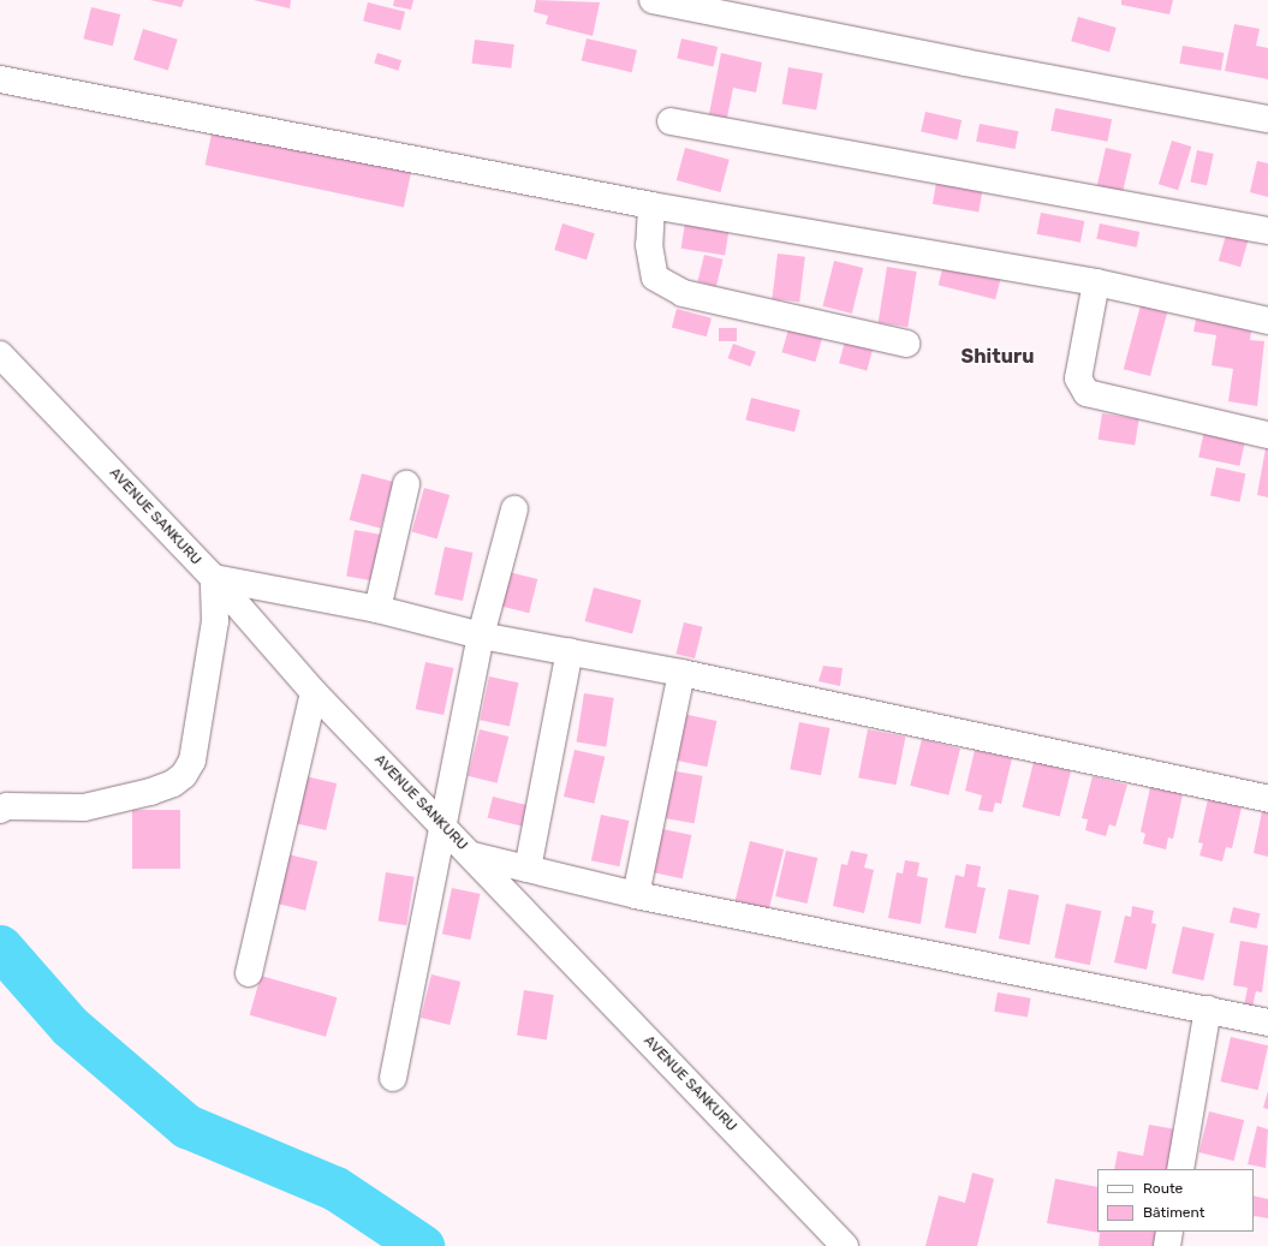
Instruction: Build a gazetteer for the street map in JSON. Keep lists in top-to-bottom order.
{
  "streets": {
    "street": ["AVENUE SANKURU"]
  },
  "districts": ["Shituru"],
  "legend": ["Route", "Bâtiment"]
}
